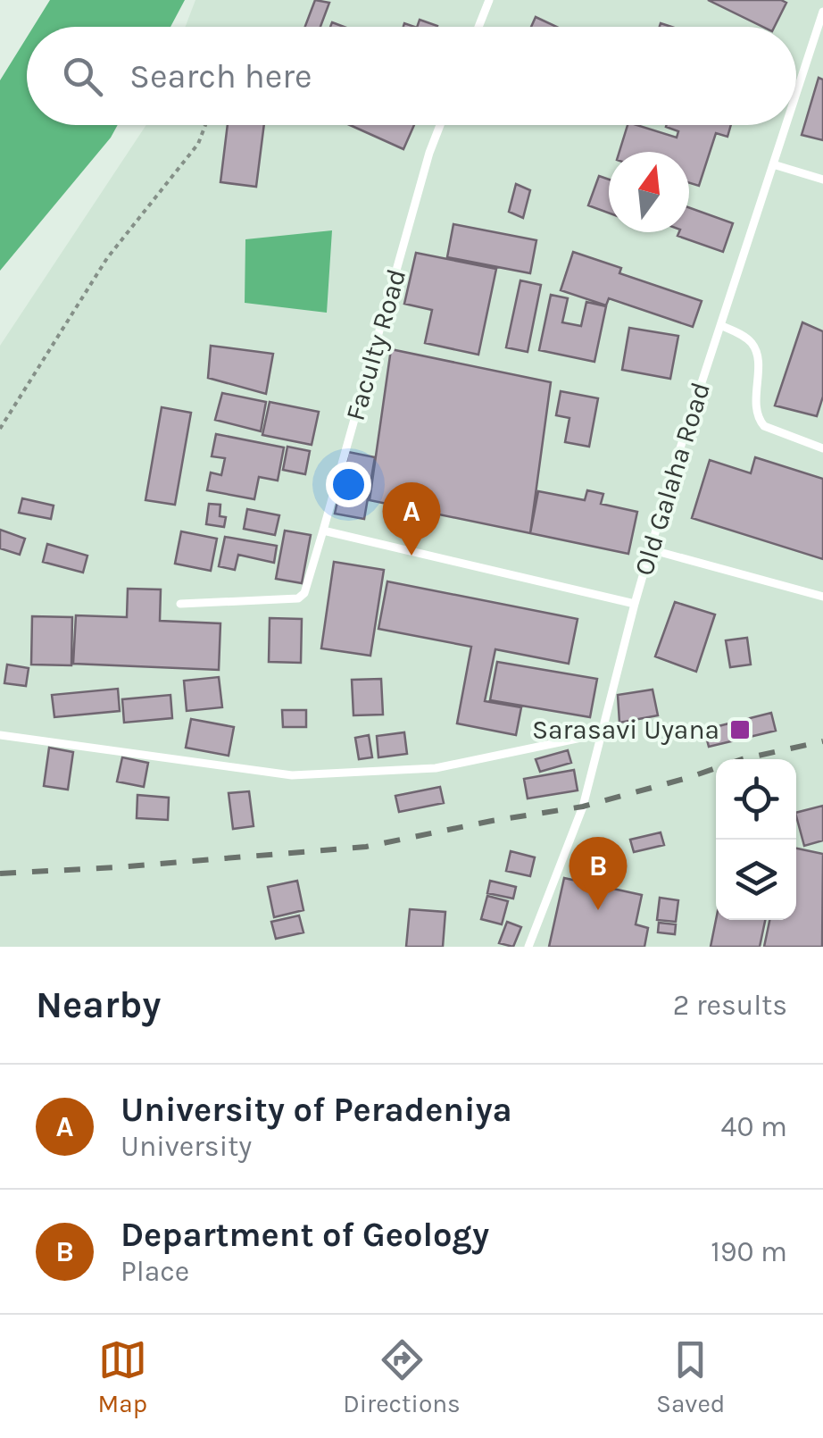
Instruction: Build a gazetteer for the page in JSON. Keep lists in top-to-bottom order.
{
  "streets": {
    "lane": ["Faculty Road", "Old Galaha Road"]
  },
  "places": {
    "transit": ["Sarasavi Uyana"]
  },
  "north": "top",
  "page": {
    "search": "Search here",
    "pins": ["A", "B"],
    "heading": ["Nearby", "2 results"],
    "list": [
      {
        "mark": "A",
        "name": "University of Peradeniya",
        "note": "University",
        "value": "40 m"
      },
      {
        "mark": "B",
        "name": "Department of Geology",
        "note": "Place",
        "value": "190 m"
      }
    ],
    "nav": ["Map", "Directions", "Saved"]
  }
}
